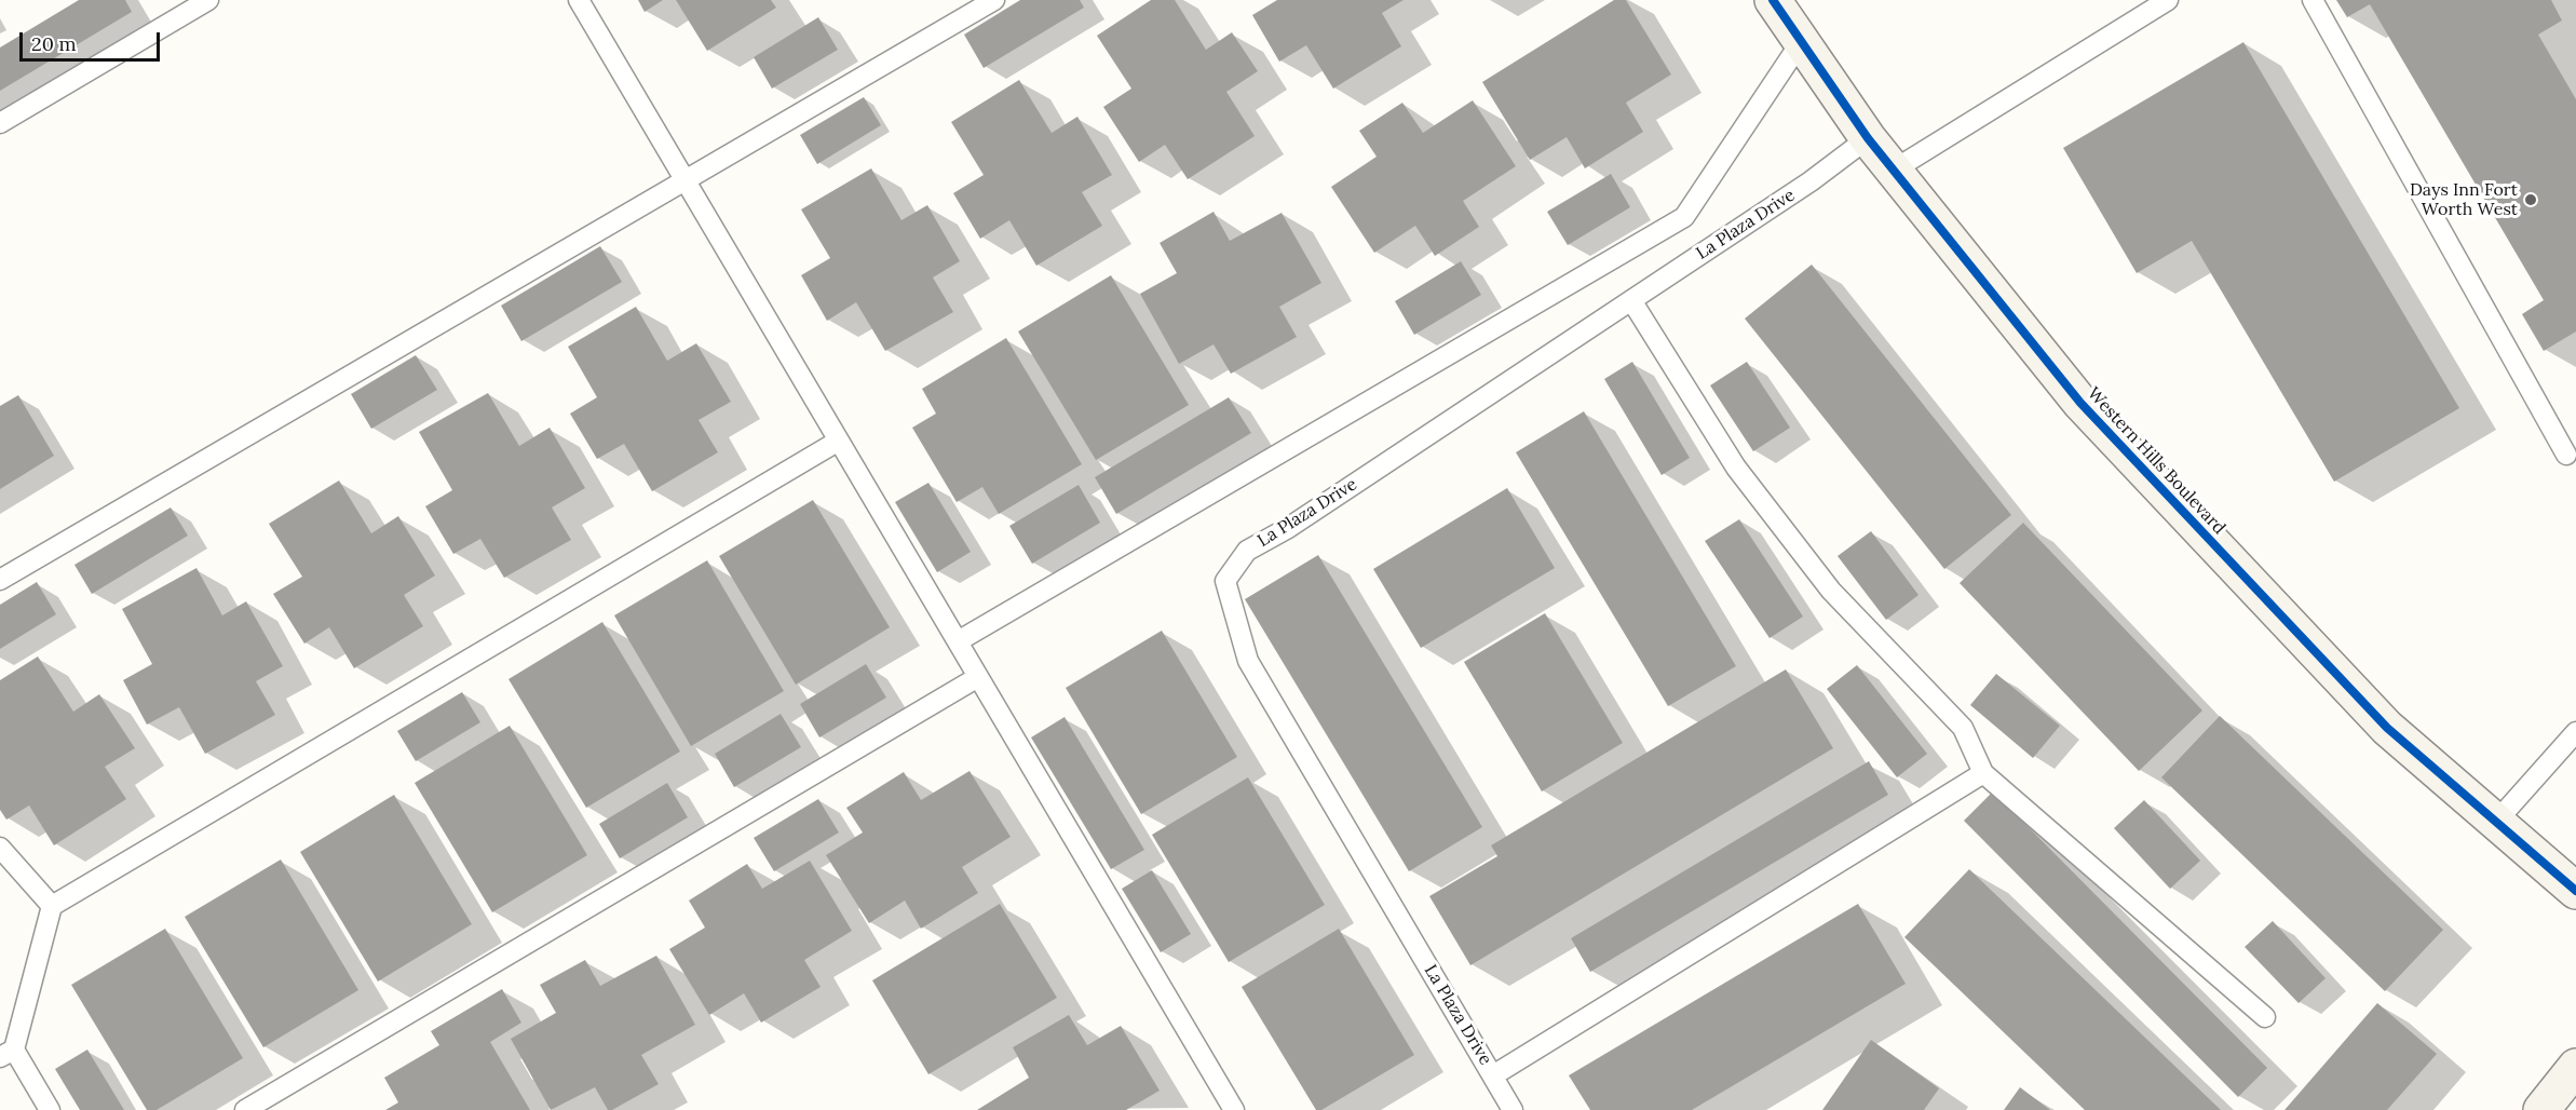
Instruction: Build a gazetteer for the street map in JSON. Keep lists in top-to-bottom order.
{
  "streets": {
    "street": ["Western Hills Boulevard"],
    "lane": ["La Plaza Drive"]
  },
  "crossings": [
    ["La Plaza Drive", "Western Hills Boulevard"]
  ],
  "places": ["Days Inn Fort Worth West"],
  "scale_bar": "20 m"
}
